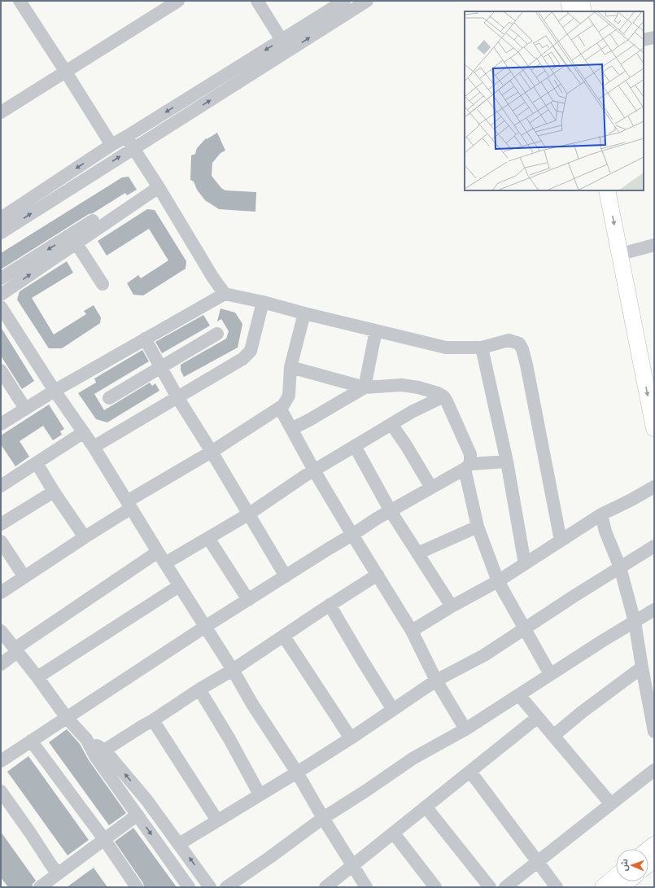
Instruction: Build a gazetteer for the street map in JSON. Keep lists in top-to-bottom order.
{
  "north": "left"
}
